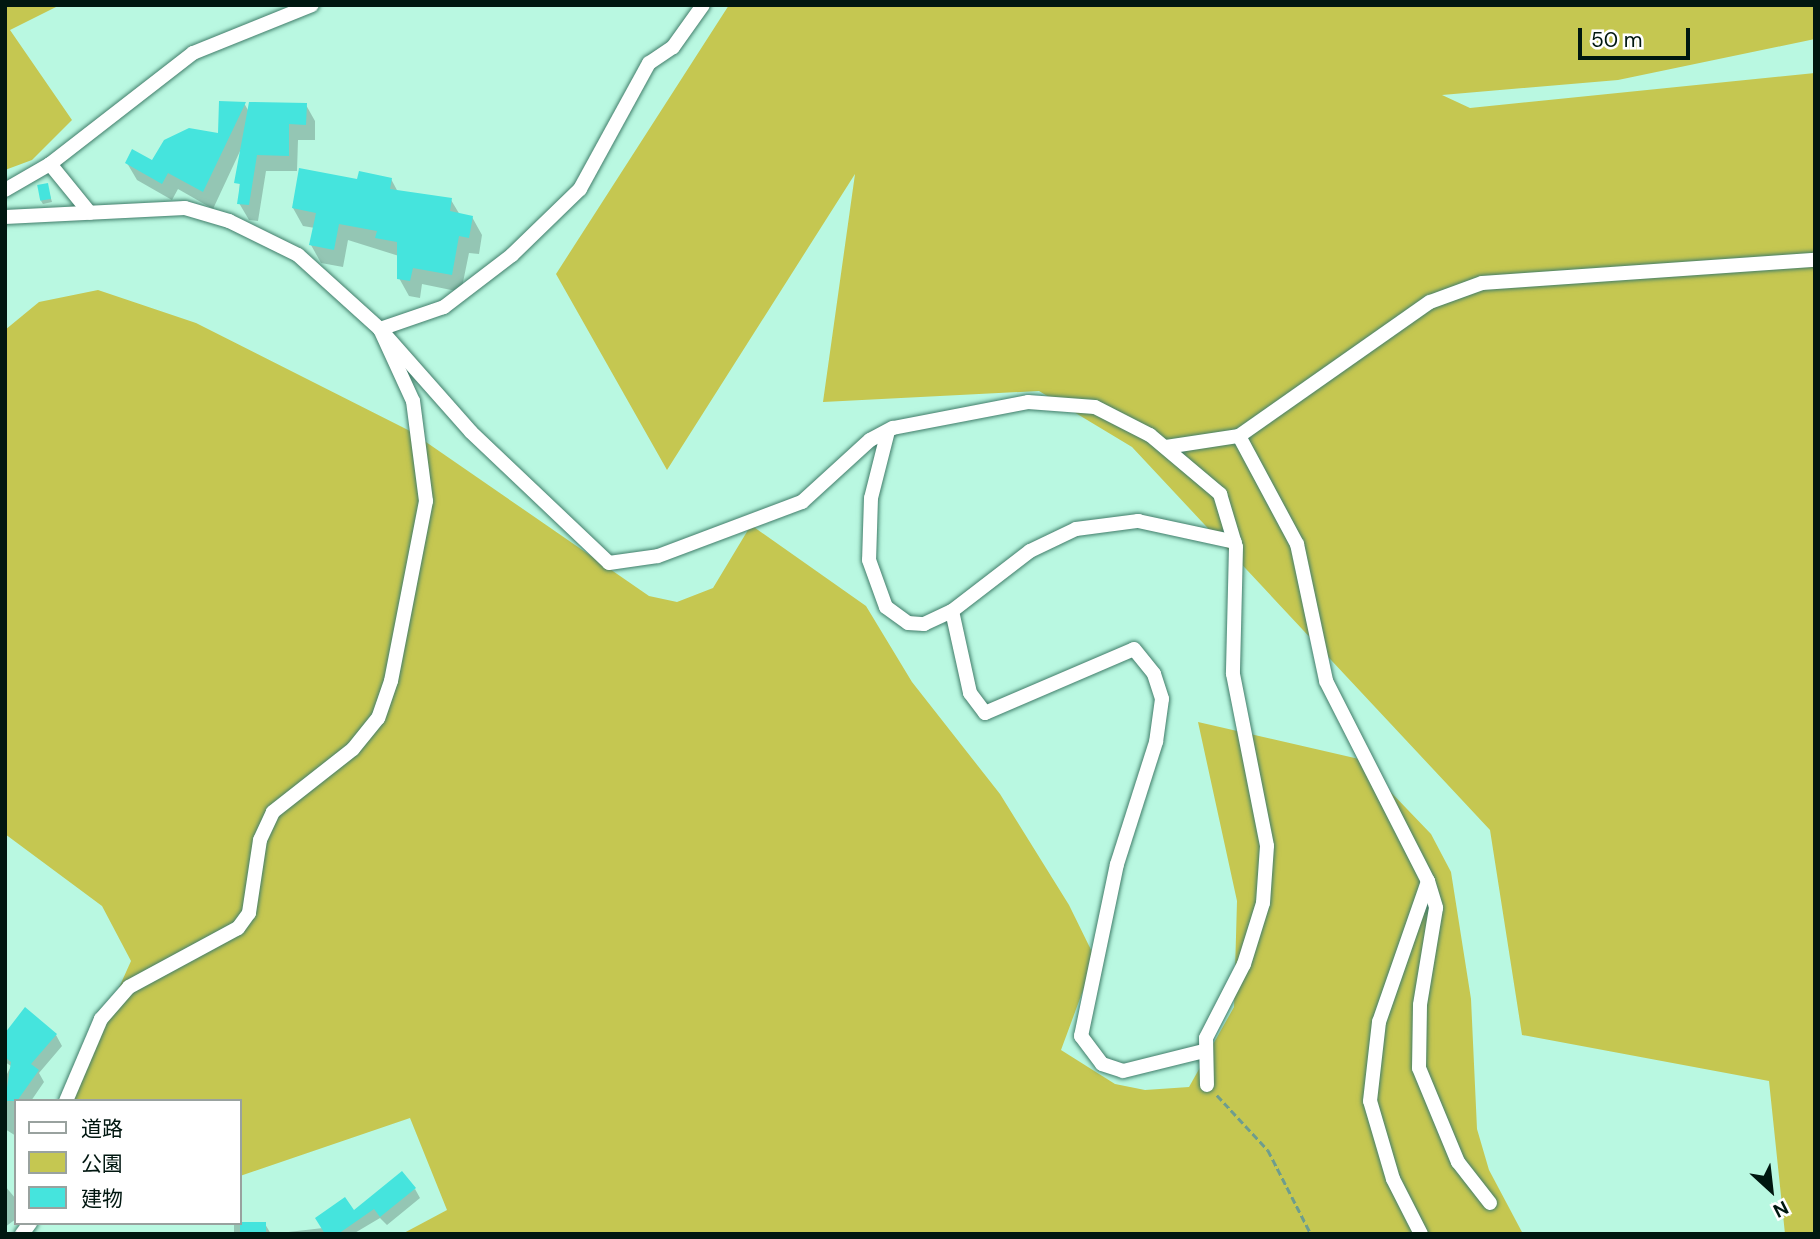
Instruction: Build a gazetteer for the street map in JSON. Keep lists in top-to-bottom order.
{
  "legend": ["道路", "公園", "建物"],
  "scale_bar": "50 m",
  "north": "bottom right"
}
